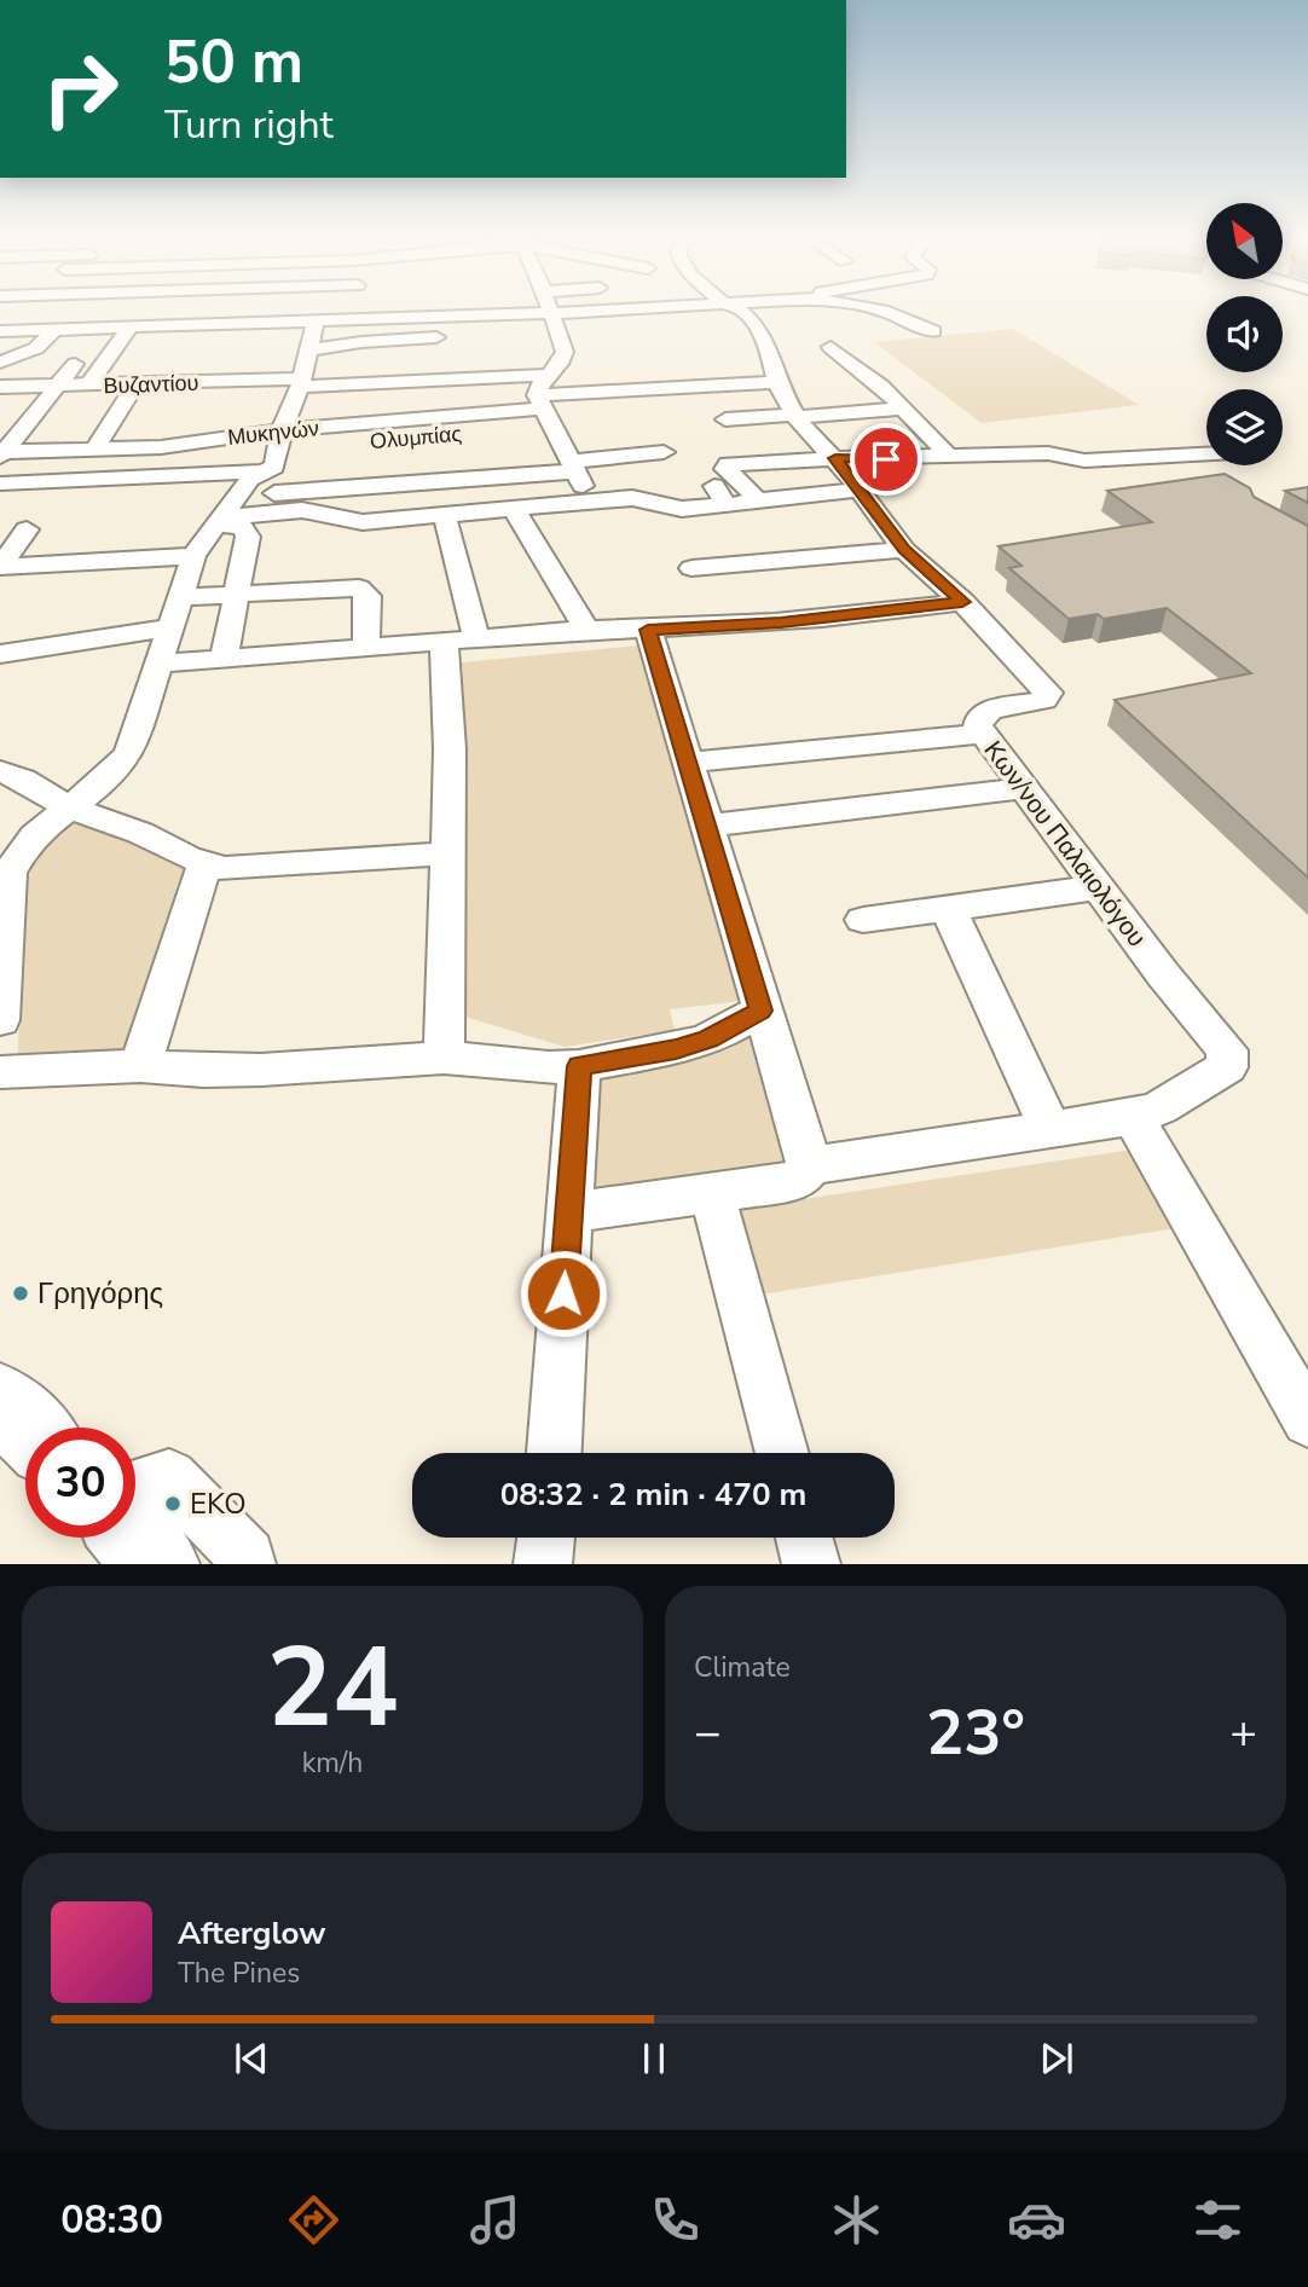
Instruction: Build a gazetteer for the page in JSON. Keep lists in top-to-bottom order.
{
  "streets": {
    "street": [
      "Βυζαντίου",
      "Μυκηνών",
      "Ολυμπίας",
      "Κων/νου Παλαιολόγου"
    ]
  },
  "crossings": [
    ["Μυκηνών", "Ολυμπίας"],
    ["Ολυμπίας", "Κων/νου Παλαιολόγου"]
  ],
  "places": ["Γρηγόρης", "EKO"],
  "north": "top left",
  "page": {
    "turn": ["50 m", "Turn right"],
    "limit": "30",
    "trip": "08:32 · 2 min · 470 m",
    "tile": [
      ["24", "km/h"],
      "Climate"
    ],
    "heat": ["−", "23°", "+"],
    "song": ["Afterglow", "The Pines"],
    "tabs": "08:30"
  }
}
